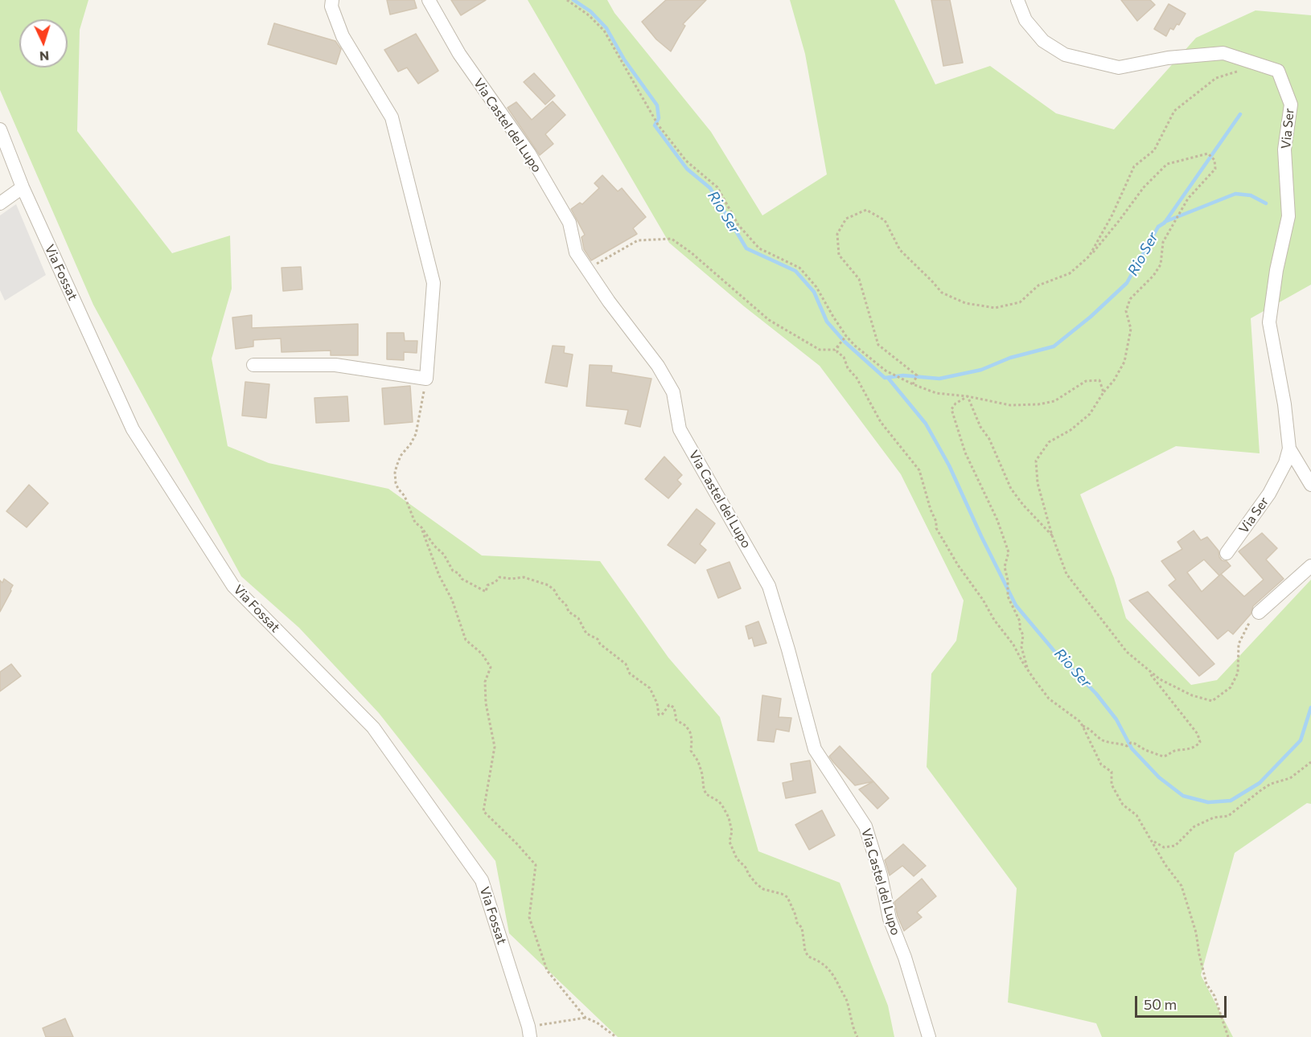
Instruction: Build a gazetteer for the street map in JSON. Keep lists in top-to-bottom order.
{
  "streets": {
    "street": ["Via Castel del Lupo", "Via Ser", "Via Fossat"]
  },
  "water": ["Rio Ser"],
  "scale_bar": "50 m",
  "north": "bottom"
}
